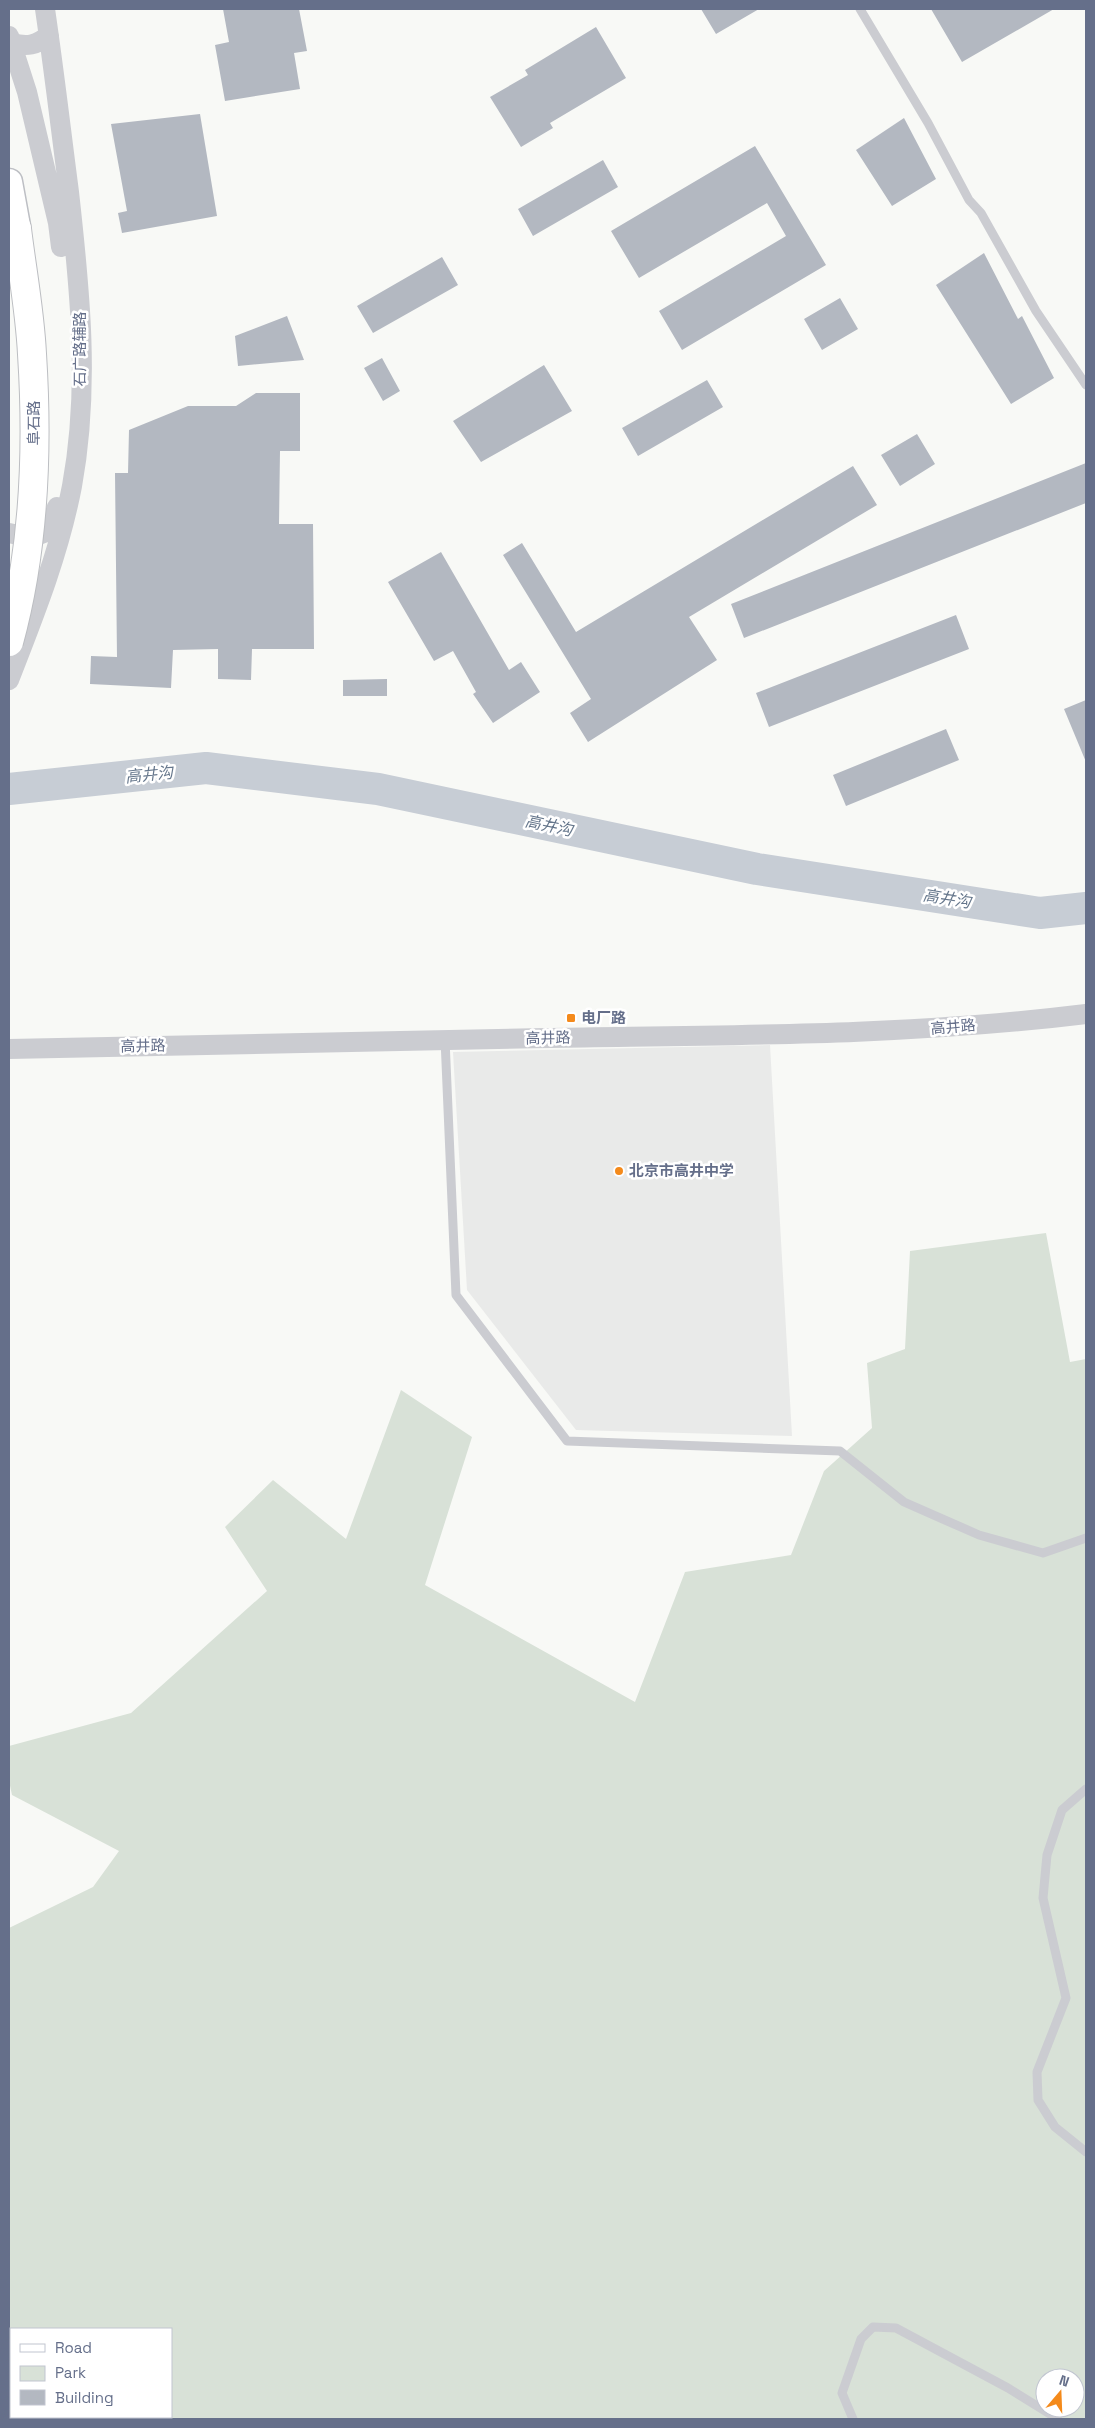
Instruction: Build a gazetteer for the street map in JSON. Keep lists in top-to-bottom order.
{
  "streets": {
    "highway": ["阜石路"],
    "street": ["石广路辅路", "高井路"]
  },
  "water": ["高井沟"],
  "places": {
    "transit": ["电厂路"],
    "other": ["北京市高井中学"]
  },
  "legend": ["Road", "Park", "Building"],
  "north": "top"
}
